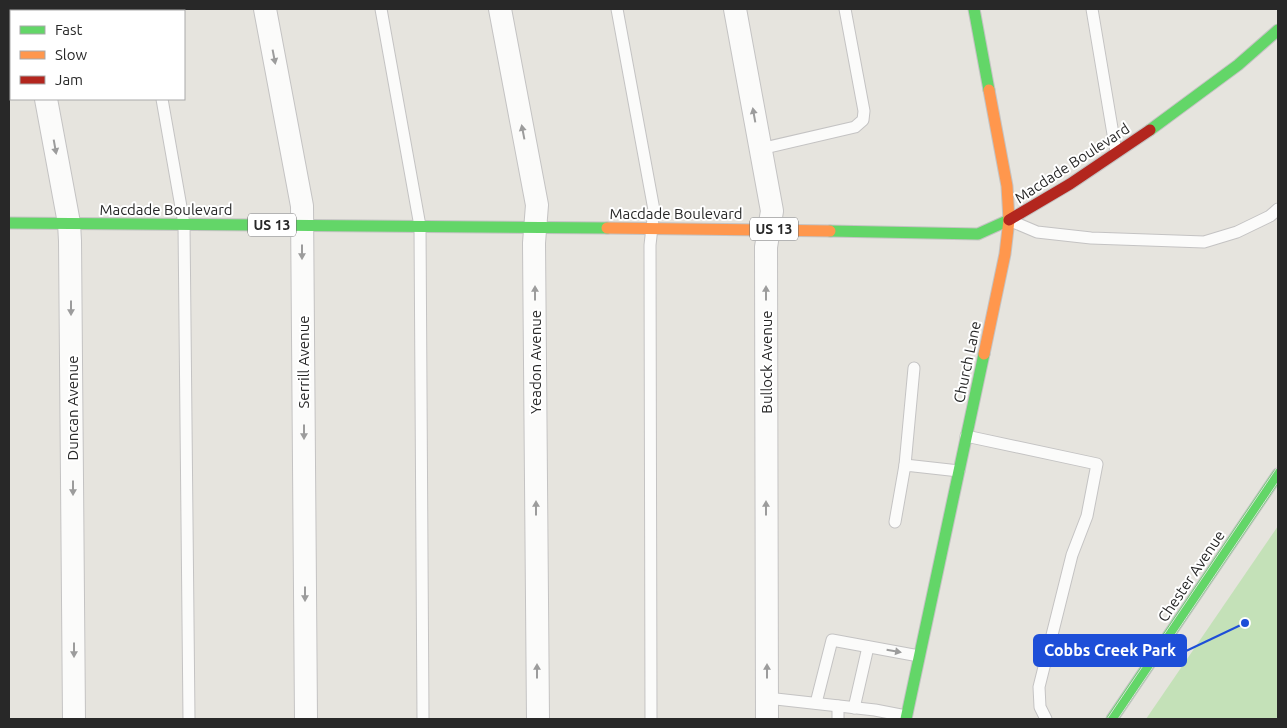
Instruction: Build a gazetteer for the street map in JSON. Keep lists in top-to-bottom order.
{
  "streets": {
    "main road": [
      "Macdade Boulevard",
      "US 13",
      "Church Lane",
      "Chester Avenue"
    ],
    "street": [
      "Serrill Avenue",
      "Yeadon Avenue",
      "Bullock Avenue",
      "Duncan Avenue"
    ]
  },
  "crossings": [
    ["Macdade Boulevard", "Serrill Avenue"],
    ["Macdade Boulevard", "Yeadon Avenue"],
    ["Macdade Boulevard", "Bullock Avenue"],
    ["Macdade Boulevard", "Church Lane"],
    ["Macdade Boulevard", "Duncan Avenue"]
  ],
  "one_way": [
    "Serrill Avenue",
    "Yeadon Avenue",
    "Bullock Avenue",
    "Duncan Avenue"
  ],
  "places": ["Cobbs Creek Park"],
  "legend": ["Fast", "Slow", "Jam"]
}
